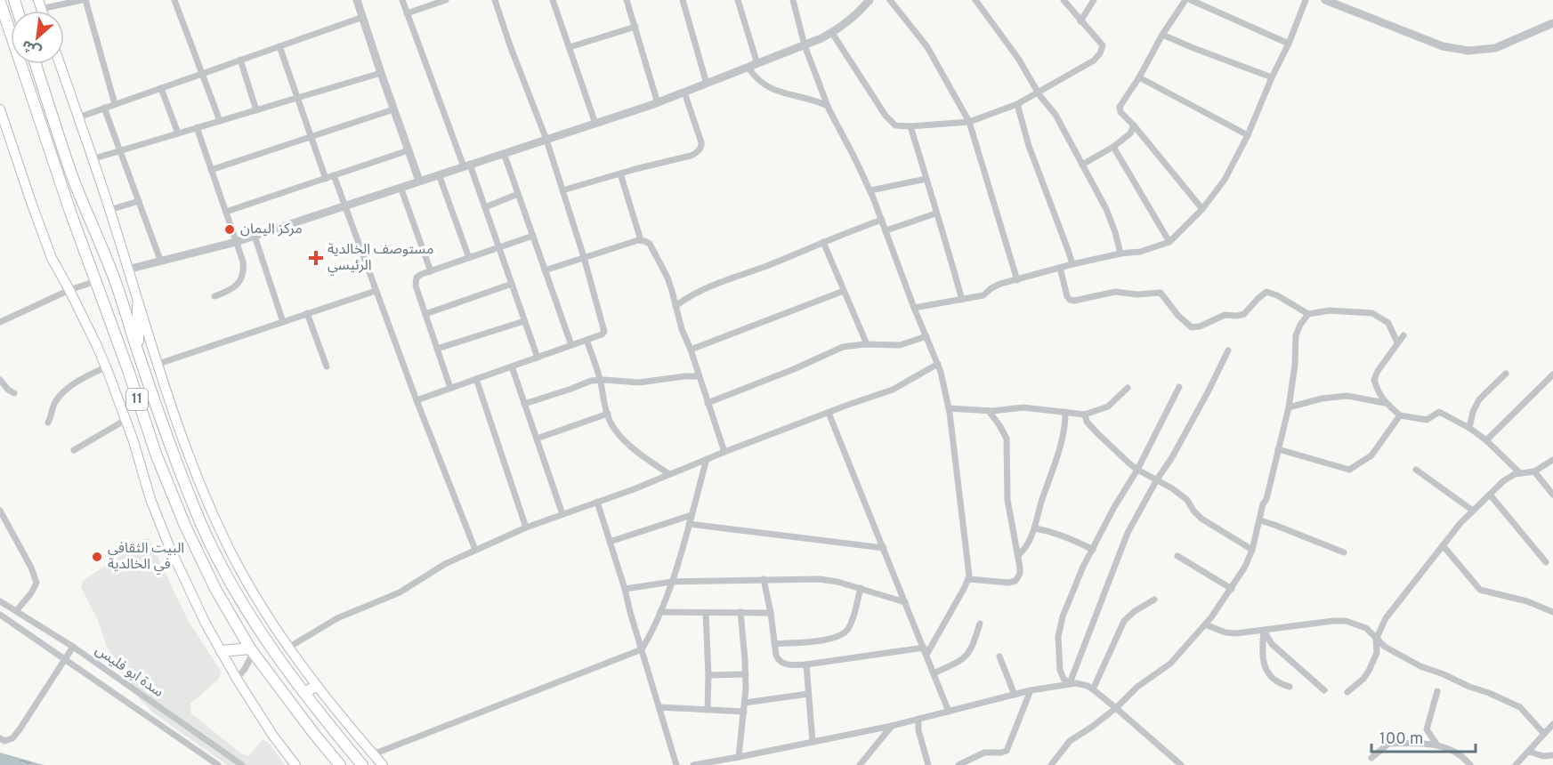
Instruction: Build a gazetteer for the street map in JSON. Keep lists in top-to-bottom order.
{
  "streets": {
    "highway": ["11"],
    "street": ["سدة ابو فليس"]
  },
  "places": {
    "other": ["مركز اليمان", "البيت الثقافي في الخالدية"],
    "health": ["مستوصف الخالدية الرئيسي"]
  },
  "scale_bar": "100 m",
  "north": "bottom left"
}
